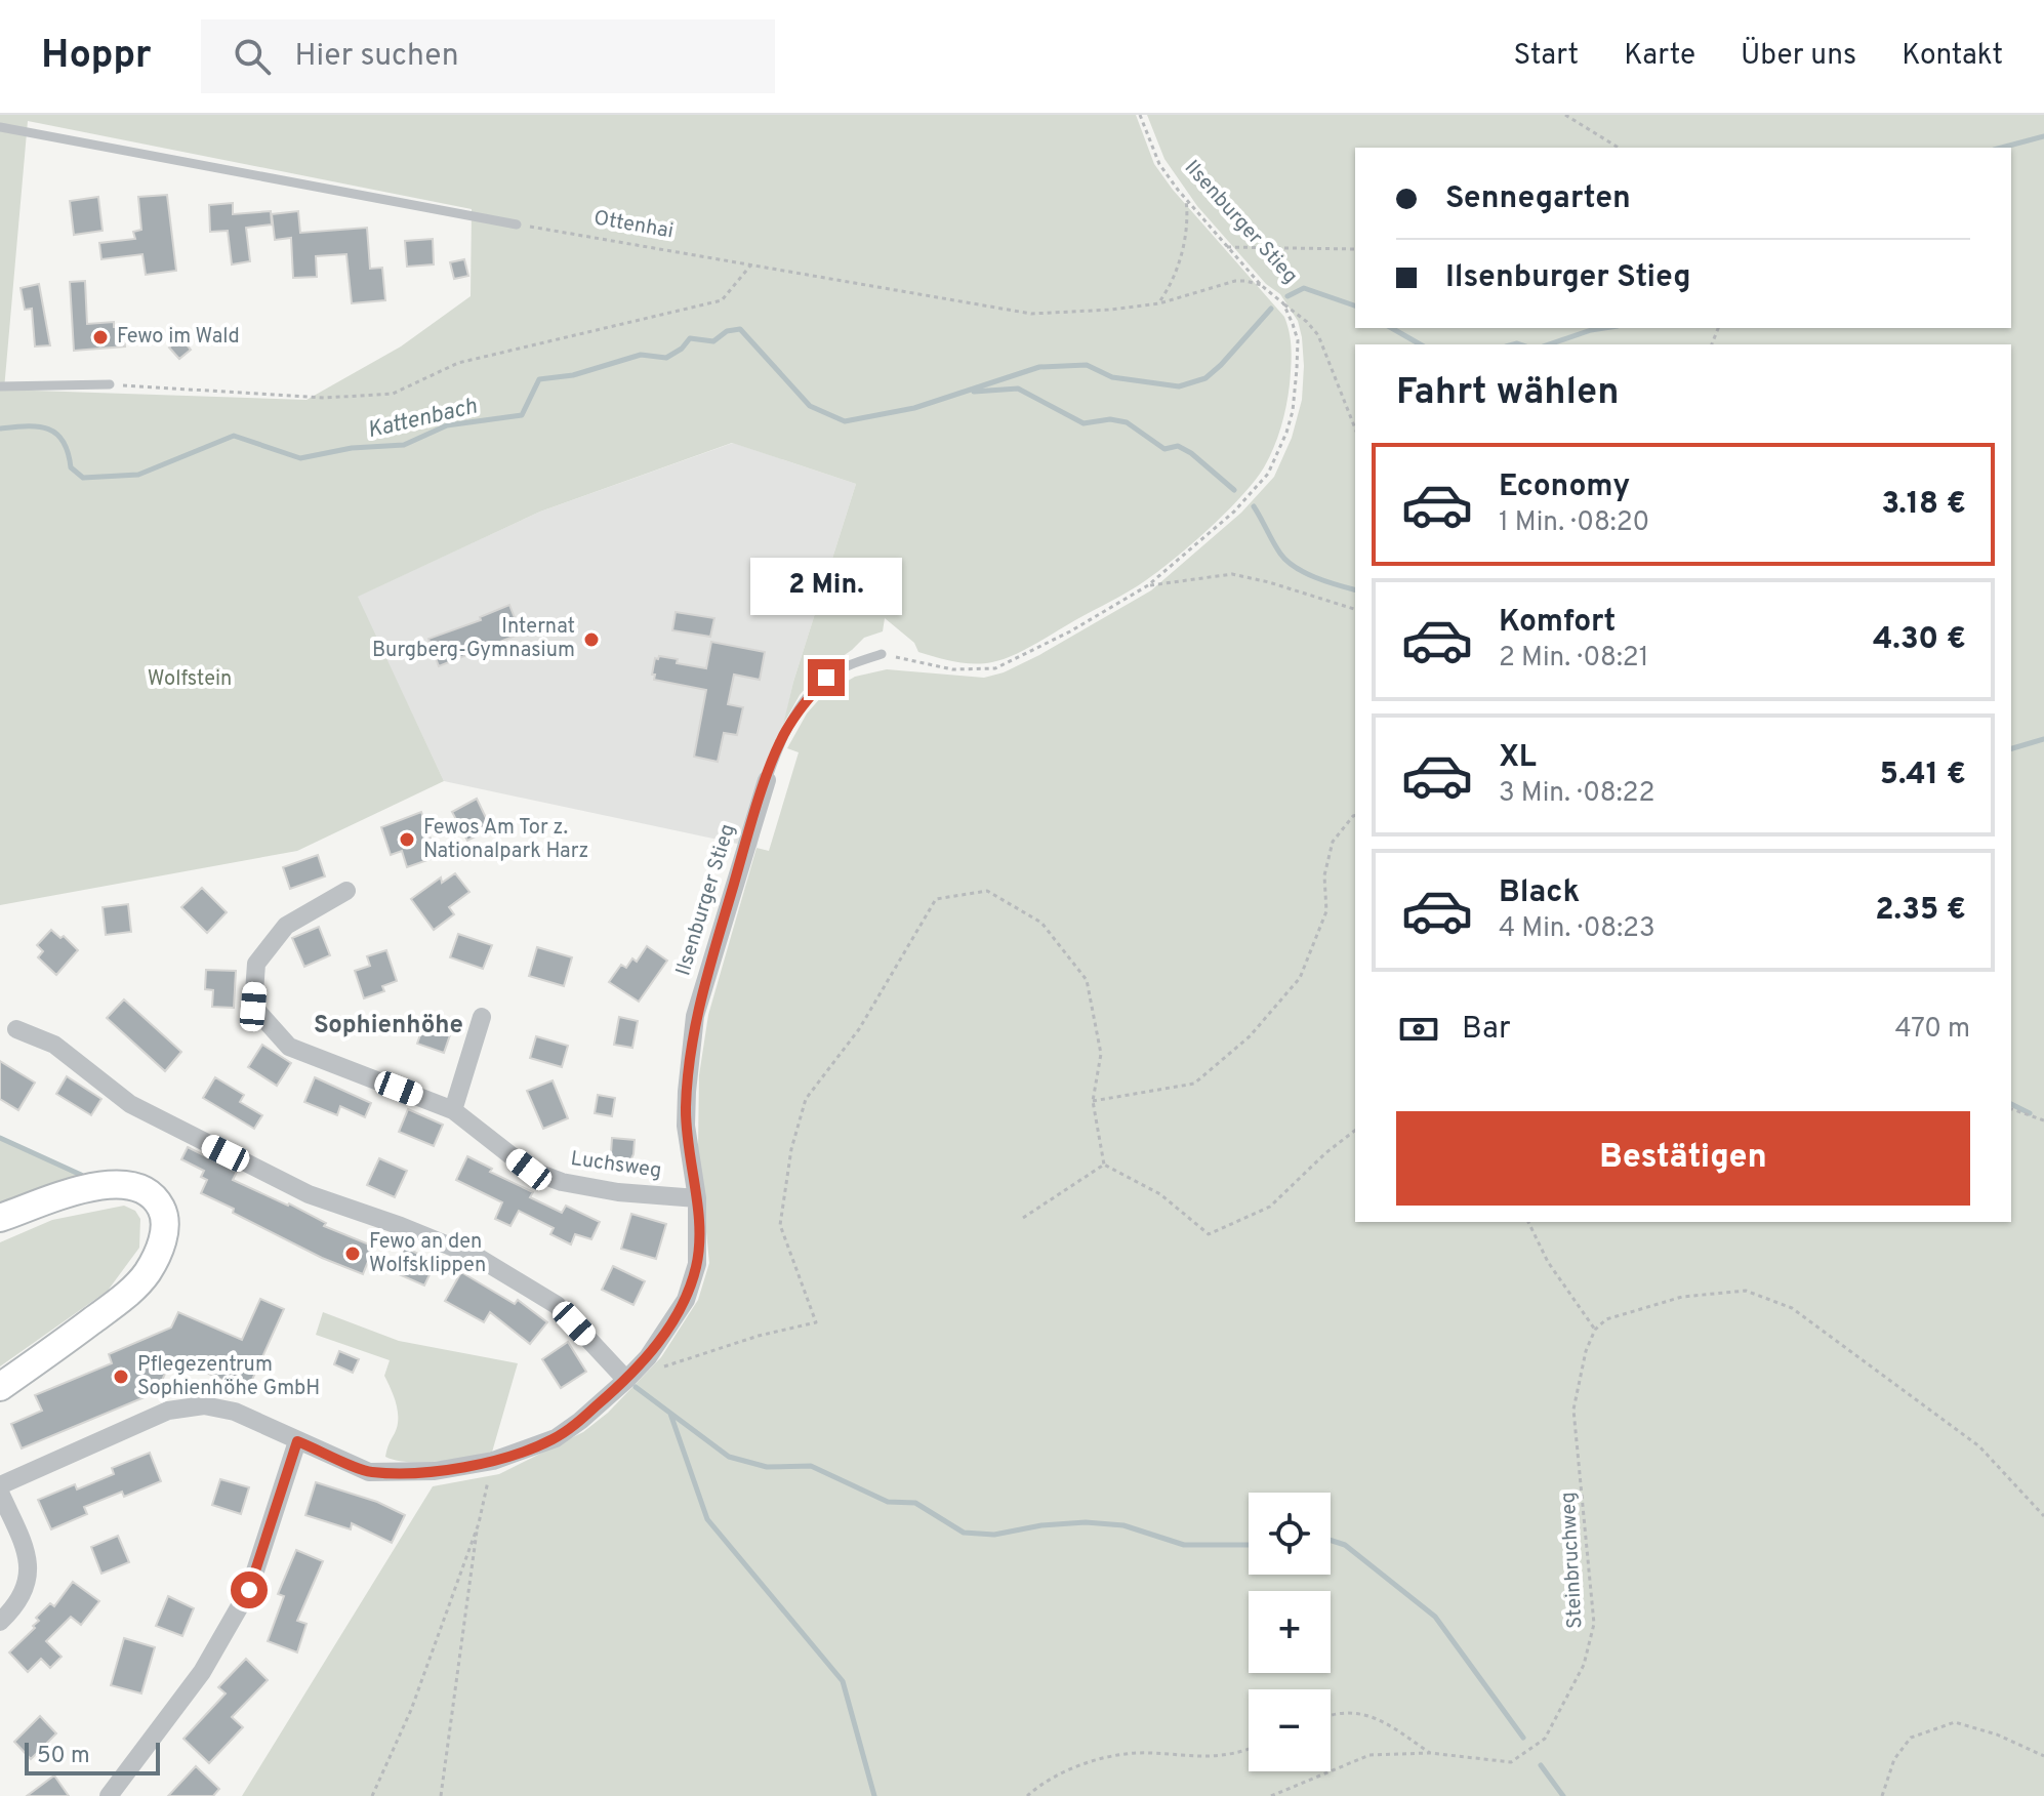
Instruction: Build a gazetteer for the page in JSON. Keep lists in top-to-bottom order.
{
  "streets": {
    "street": ["Ilsenburger Stieg", "Luchsweg"],
    "path": ["Ottenhai", "Steinbruchweg"]
  },
  "crossings": [
    ["Ilsenburger Stieg", "Ottenhai"],
    ["Ilsenburger Stieg", "Luchsweg"]
  ],
  "districts": ["Sophienhöhe"],
  "water": ["Kattenbach"],
  "parks": ["Wolfstein"],
  "places": [
    "Fewo im Wald",
    "Internat Burgberg-Gymnasium",
    "Fewos Am Tor z. Nationalpark Harz",
    "Fewo an den Wolfsklippen",
    "Pflegezentrum Sophienhöhe GmbH"
  ],
  "scale_bar": "50 m",
  "page": {
    "header": "Hoppr",
    "search": "Hier suchen",
    "nav": [
      "Start",
      "Karte",
      "Über uns",
      "Kontakt"
    ],
    "banner": ["Sennegarten", "Ilsenburger Stieg"],
    "heading": "Fahrt wählen",
    "list": [
      {
        "name": "Economy",
        "note": "1 Min. · 08:20",
        "value": "3.18 €"
      },
      {
        "name": "Komfort",
        "note": "2 Min. · 08:21",
        "value": "4.30 €"
      },
      {
        "name": "XL",
        "note": "3 Min. · 08:22",
        "value": "5.41 €"
      },
      {
        "name": "Black",
        "note": "4 Min. · 08:23",
        "value": "2.35 €"
      }
    ],
    "bubble": "2 Min.",
    "pay": ["Bar", "470 m"],
    "buttons": "Bestätigen",
    "map_buttons": ["+", "−"],
    "scale": "50 m"
  }
}
